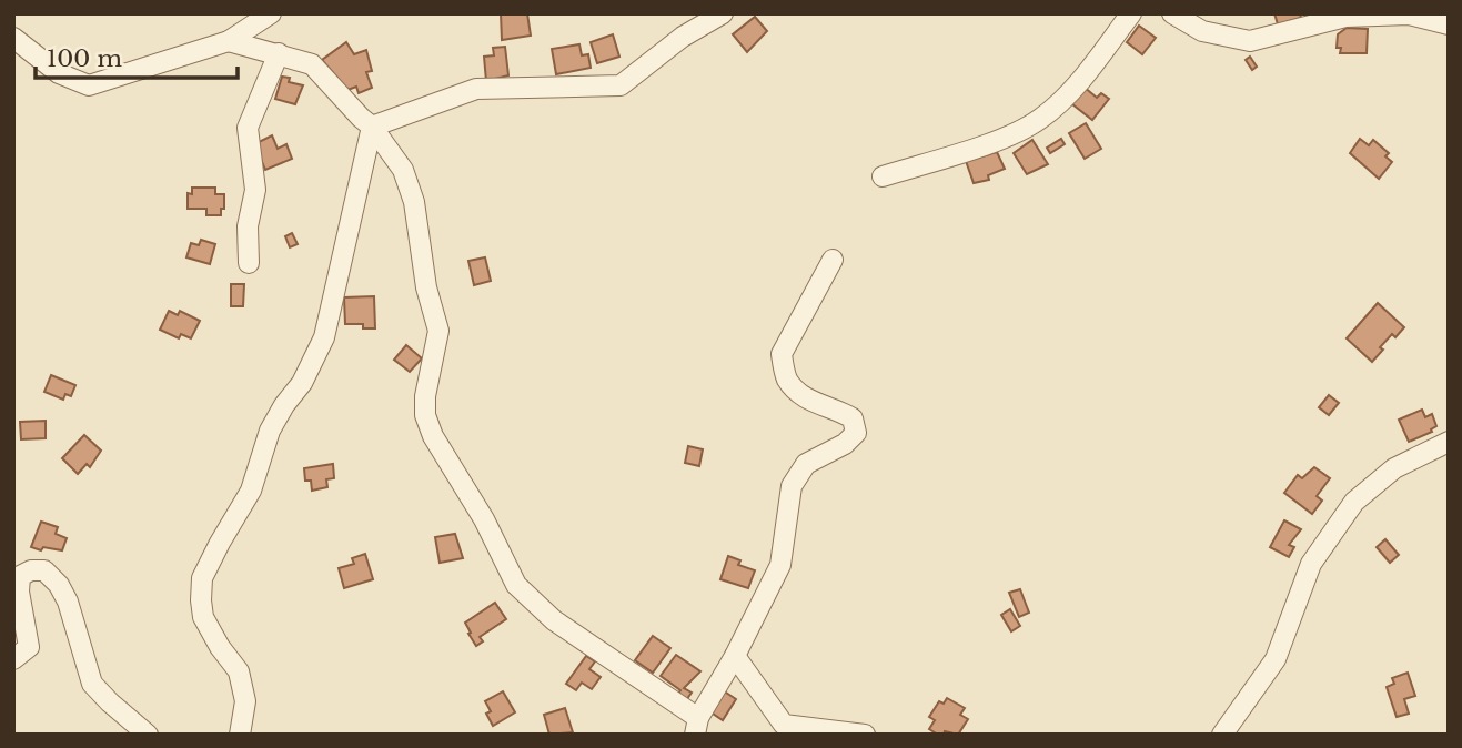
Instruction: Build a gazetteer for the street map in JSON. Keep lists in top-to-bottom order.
{
  "scale_bar": "100 m"
}
